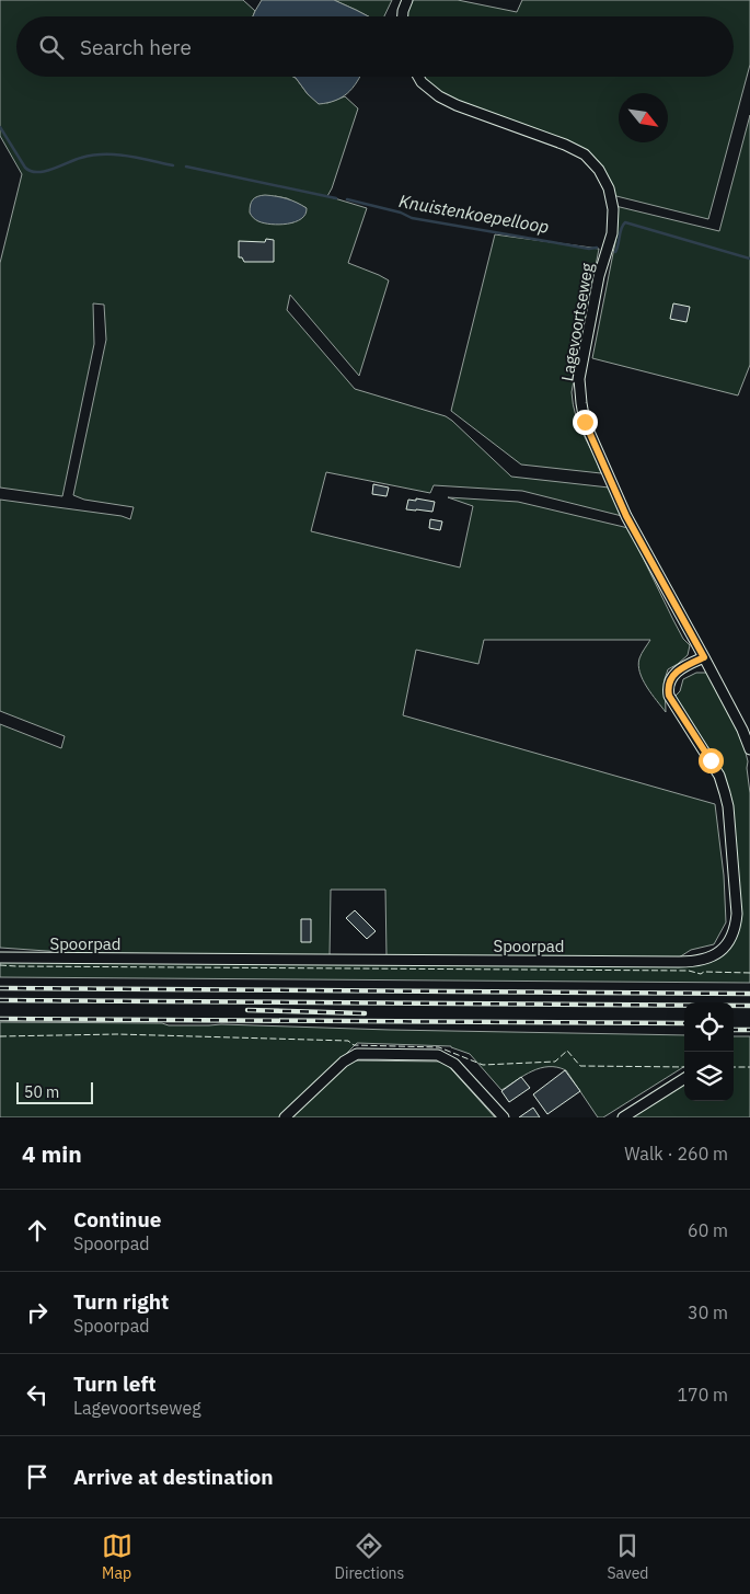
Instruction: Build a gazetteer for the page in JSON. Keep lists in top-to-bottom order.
{
  "streets": {
    "street": ["Lagevoortseweg", "Spoorpad"]
  },
  "crossings": [
    ["Lagevoortseweg", "Spoorpad"]
  ],
  "water": ["Knuistenkoepelloop"],
  "scale_bar": "50 m",
  "north": "bottom right",
  "page": {
    "search": "Search here",
    "scale": "50 m",
    "heading": ["4 min", "Walk · 260 m"],
    "list": [
      ["Continue", "Spoorpad", "60 m"],
      ["Turn right", "Spoorpad", "30 m"],
      ["Turn left", "Lagevoortseweg", "170 m"],
      "Arrive at destination"
    ],
    "nav": ["Map", "Directions", "Saved"]
  }
}
